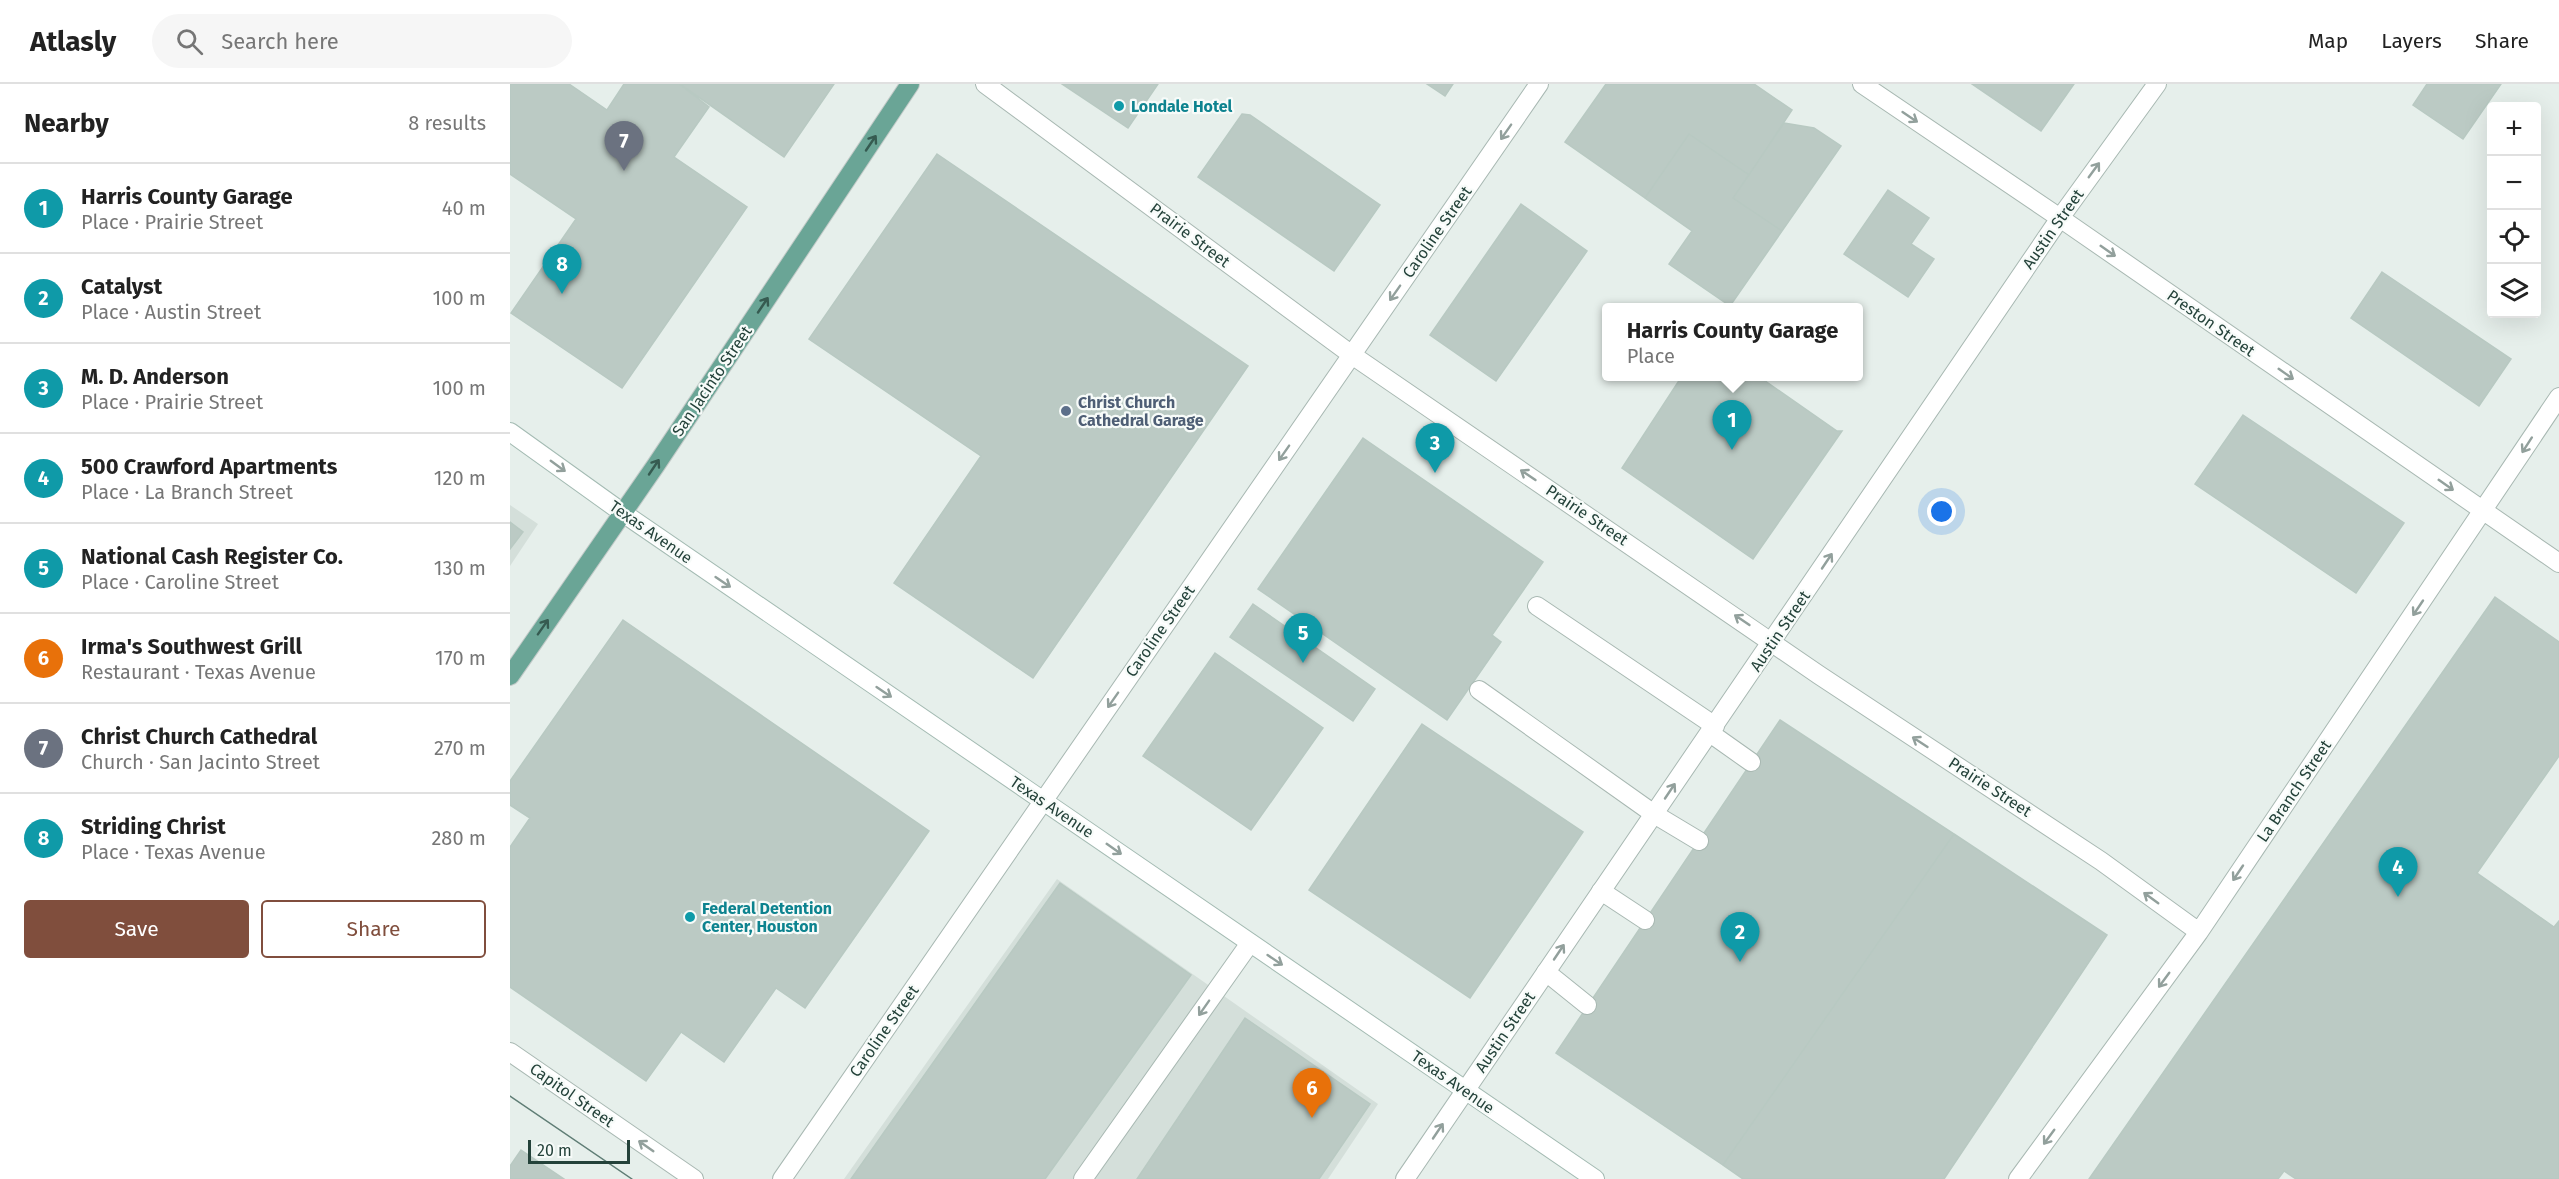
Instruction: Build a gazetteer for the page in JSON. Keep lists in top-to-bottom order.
{
  "streets": {
    "main road": ["San Jacinto Street"],
    "street": [
      "Austin Street",
      "Caroline Street",
      "Prairie Street",
      "Preston Street",
      "Texas Avenue",
      "La Branch Street",
      "Capitol Street"
    ]
  },
  "crossings": [
    ["Austin Street", "Prairie Street"],
    ["Austin Street", "Preston Street"],
    ["Austin Street", "Texas Avenue"],
    ["Caroline Street", "Prairie Street"],
    ["Caroline Street", "Texas Avenue"],
    ["Prairie Street", "La Branch Street"],
    ["Preston Street", "La Branch Street"],
    ["San Jacinto Street", "Texas Avenue"]
  ],
  "one_way": [
    "Austin Street",
    "Caroline Street",
    "Prairie Street",
    "Preston Street",
    "San Jacinto Street",
    "Texas Avenue",
    "La Branch Street",
    "Capitol Street"
  ],
  "places": ["Londale Hotel", "Christ Church Cathedral Garage", "Federal Detention Center, Houston"],
  "scale_bar": "20 m",
  "page": {
    "header": "Atlasly",
    "search": "Search here",
    "nav": ["Map", "Layers", "Share"],
    "heading": ["Nearby", "8 results"],
    "map_buttons": ["+", "−"],
    "pins": [
      "7",
      "8",
      "1",
      "3",
      "5",
      "4",
      "2",
      "6"
    ],
    "list": [
      {
        "mark": "1",
        "name": "Harris County Garage",
        "note": "Place · Prairie Street",
        "value": "40 m"
      },
      {
        "mark": "2",
        "name": "Catalyst",
        "note": "Place · Austin Street",
        "value": "100 m"
      },
      {
        "mark": "3",
        "name": "M. D. Anderson",
        "note": "Place · Prairie Street",
        "value": "100 m"
      },
      {
        "mark": "4",
        "name": "500 Crawford Apartments",
        "note": "Place · La Branch Street",
        "value": "120 m"
      },
      {
        "mark": "5",
        "name": "National Cash Register Co.",
        "note": "Place · Caroline Street",
        "value": "130 m"
      },
      {
        "mark": "6",
        "name": "Irma's Southwest Grill",
        "note": "Restaurant · Texas Avenue",
        "value": "170 m"
      },
      {
        "mark": "7",
        "name": "Christ Church Cathedral",
        "note": "Church · San Jacinto Street",
        "value": "270 m"
      },
      {
        "mark": "8",
        "name": "Striding Christ",
        "note": "Place · Texas Avenue",
        "value": "280 m"
      }
    ],
    "popup": ["Harris County Garage", "Place"],
    "buttons": ["Save", "Share"],
    "scale": "20 m"
  }
}
